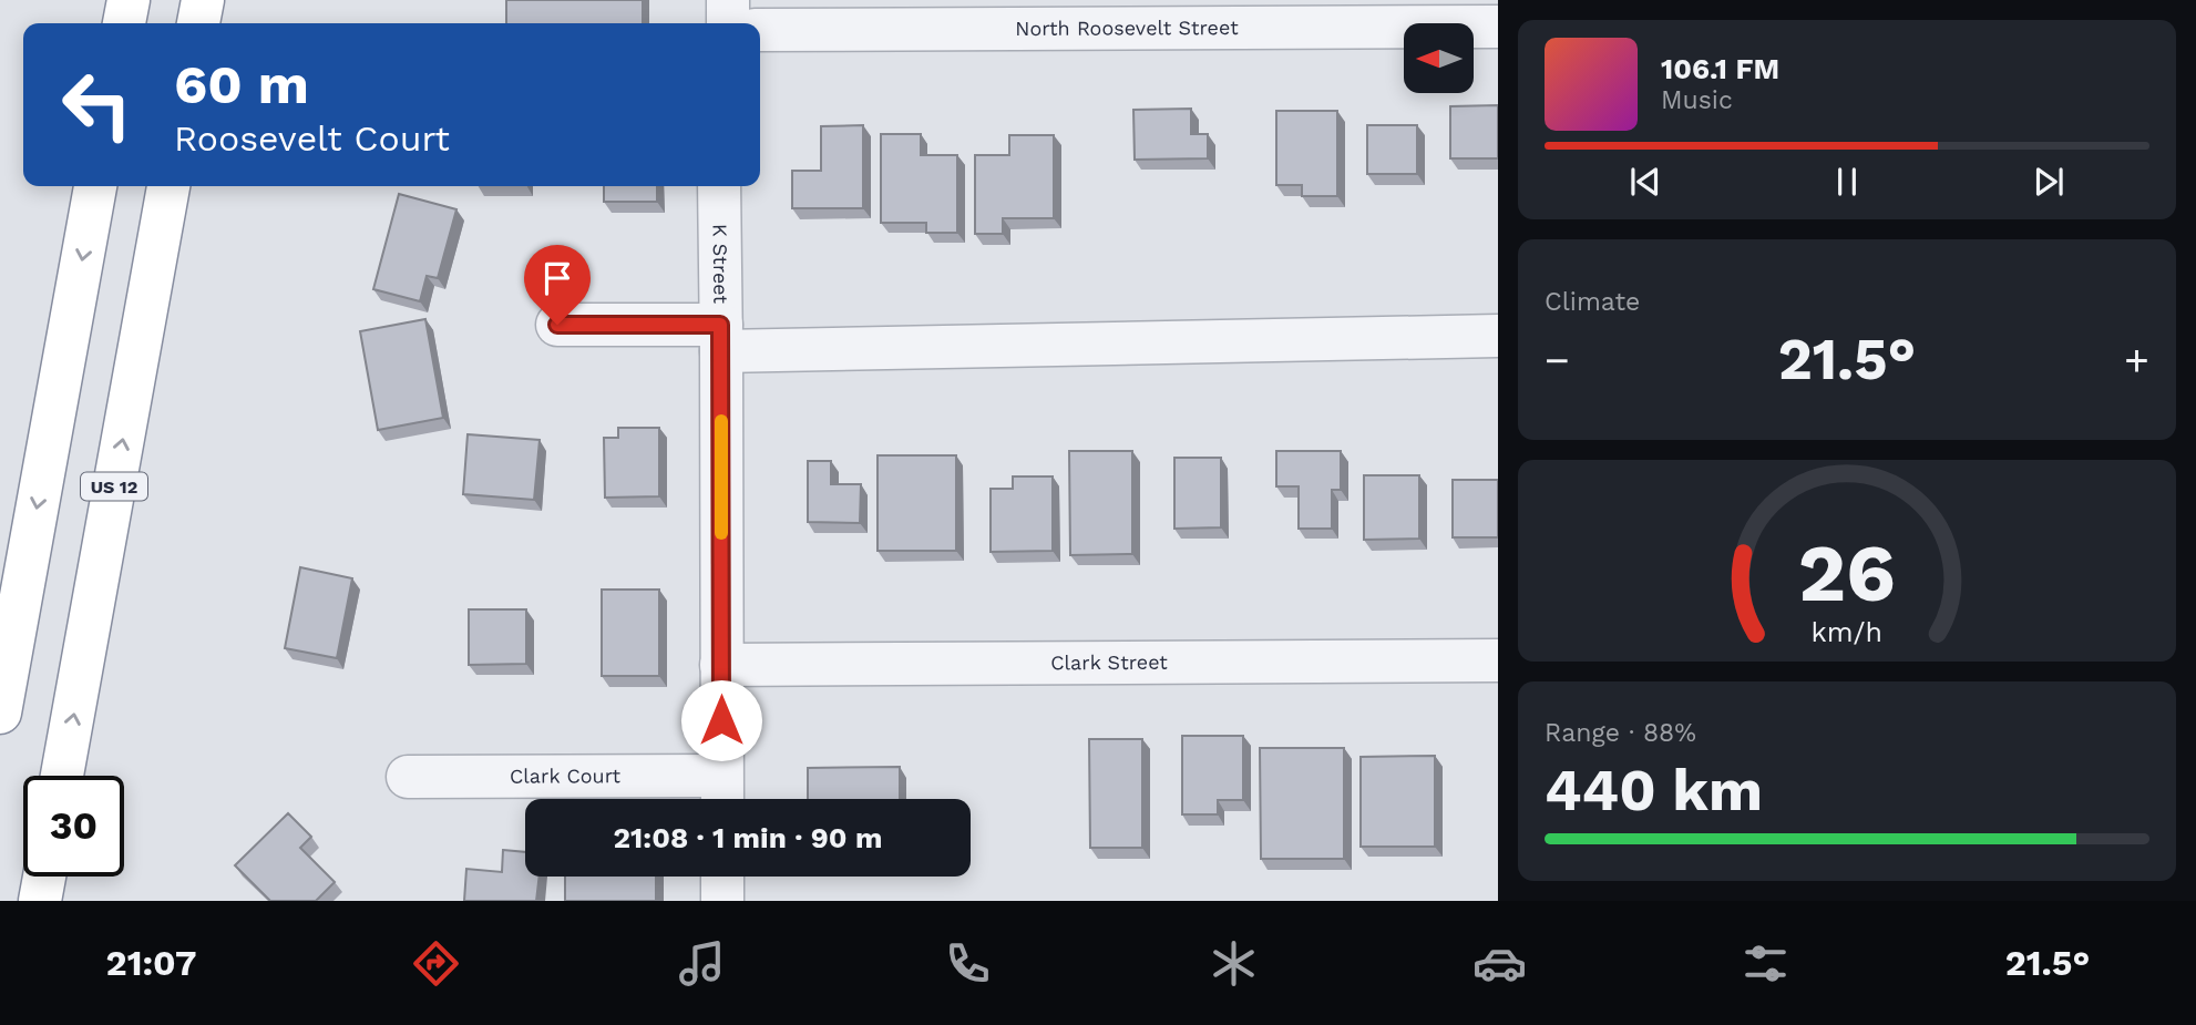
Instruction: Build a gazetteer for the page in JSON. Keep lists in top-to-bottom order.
{
  "streets": {
    "highway": ["US 12"],
    "street": [
      "North Roosevelt Street",
      "K Street",
      "Clark Street",
      "Clark Court"
    ]
  },
  "crossings": [
    ["K Street", "Clark Street"],
    ["K Street", "Clark Court"]
  ],
  "north": "left",
  "page": {
    "turn": ["60 m", "Roosevelt Court"],
    "song": ["106.1 FM", "Music"],
    "tile": [
      "Climate",
      ["Range · 88%", "440 km"]
    ],
    "heat": ["−", "21.5°", "+"],
    "limit": "30",
    "trip": "21:08 · 1 min · 90 m",
    "tabs": ["21:07", "21.5°"],
    "gauge": ["26", "km/h"]
  }
}
